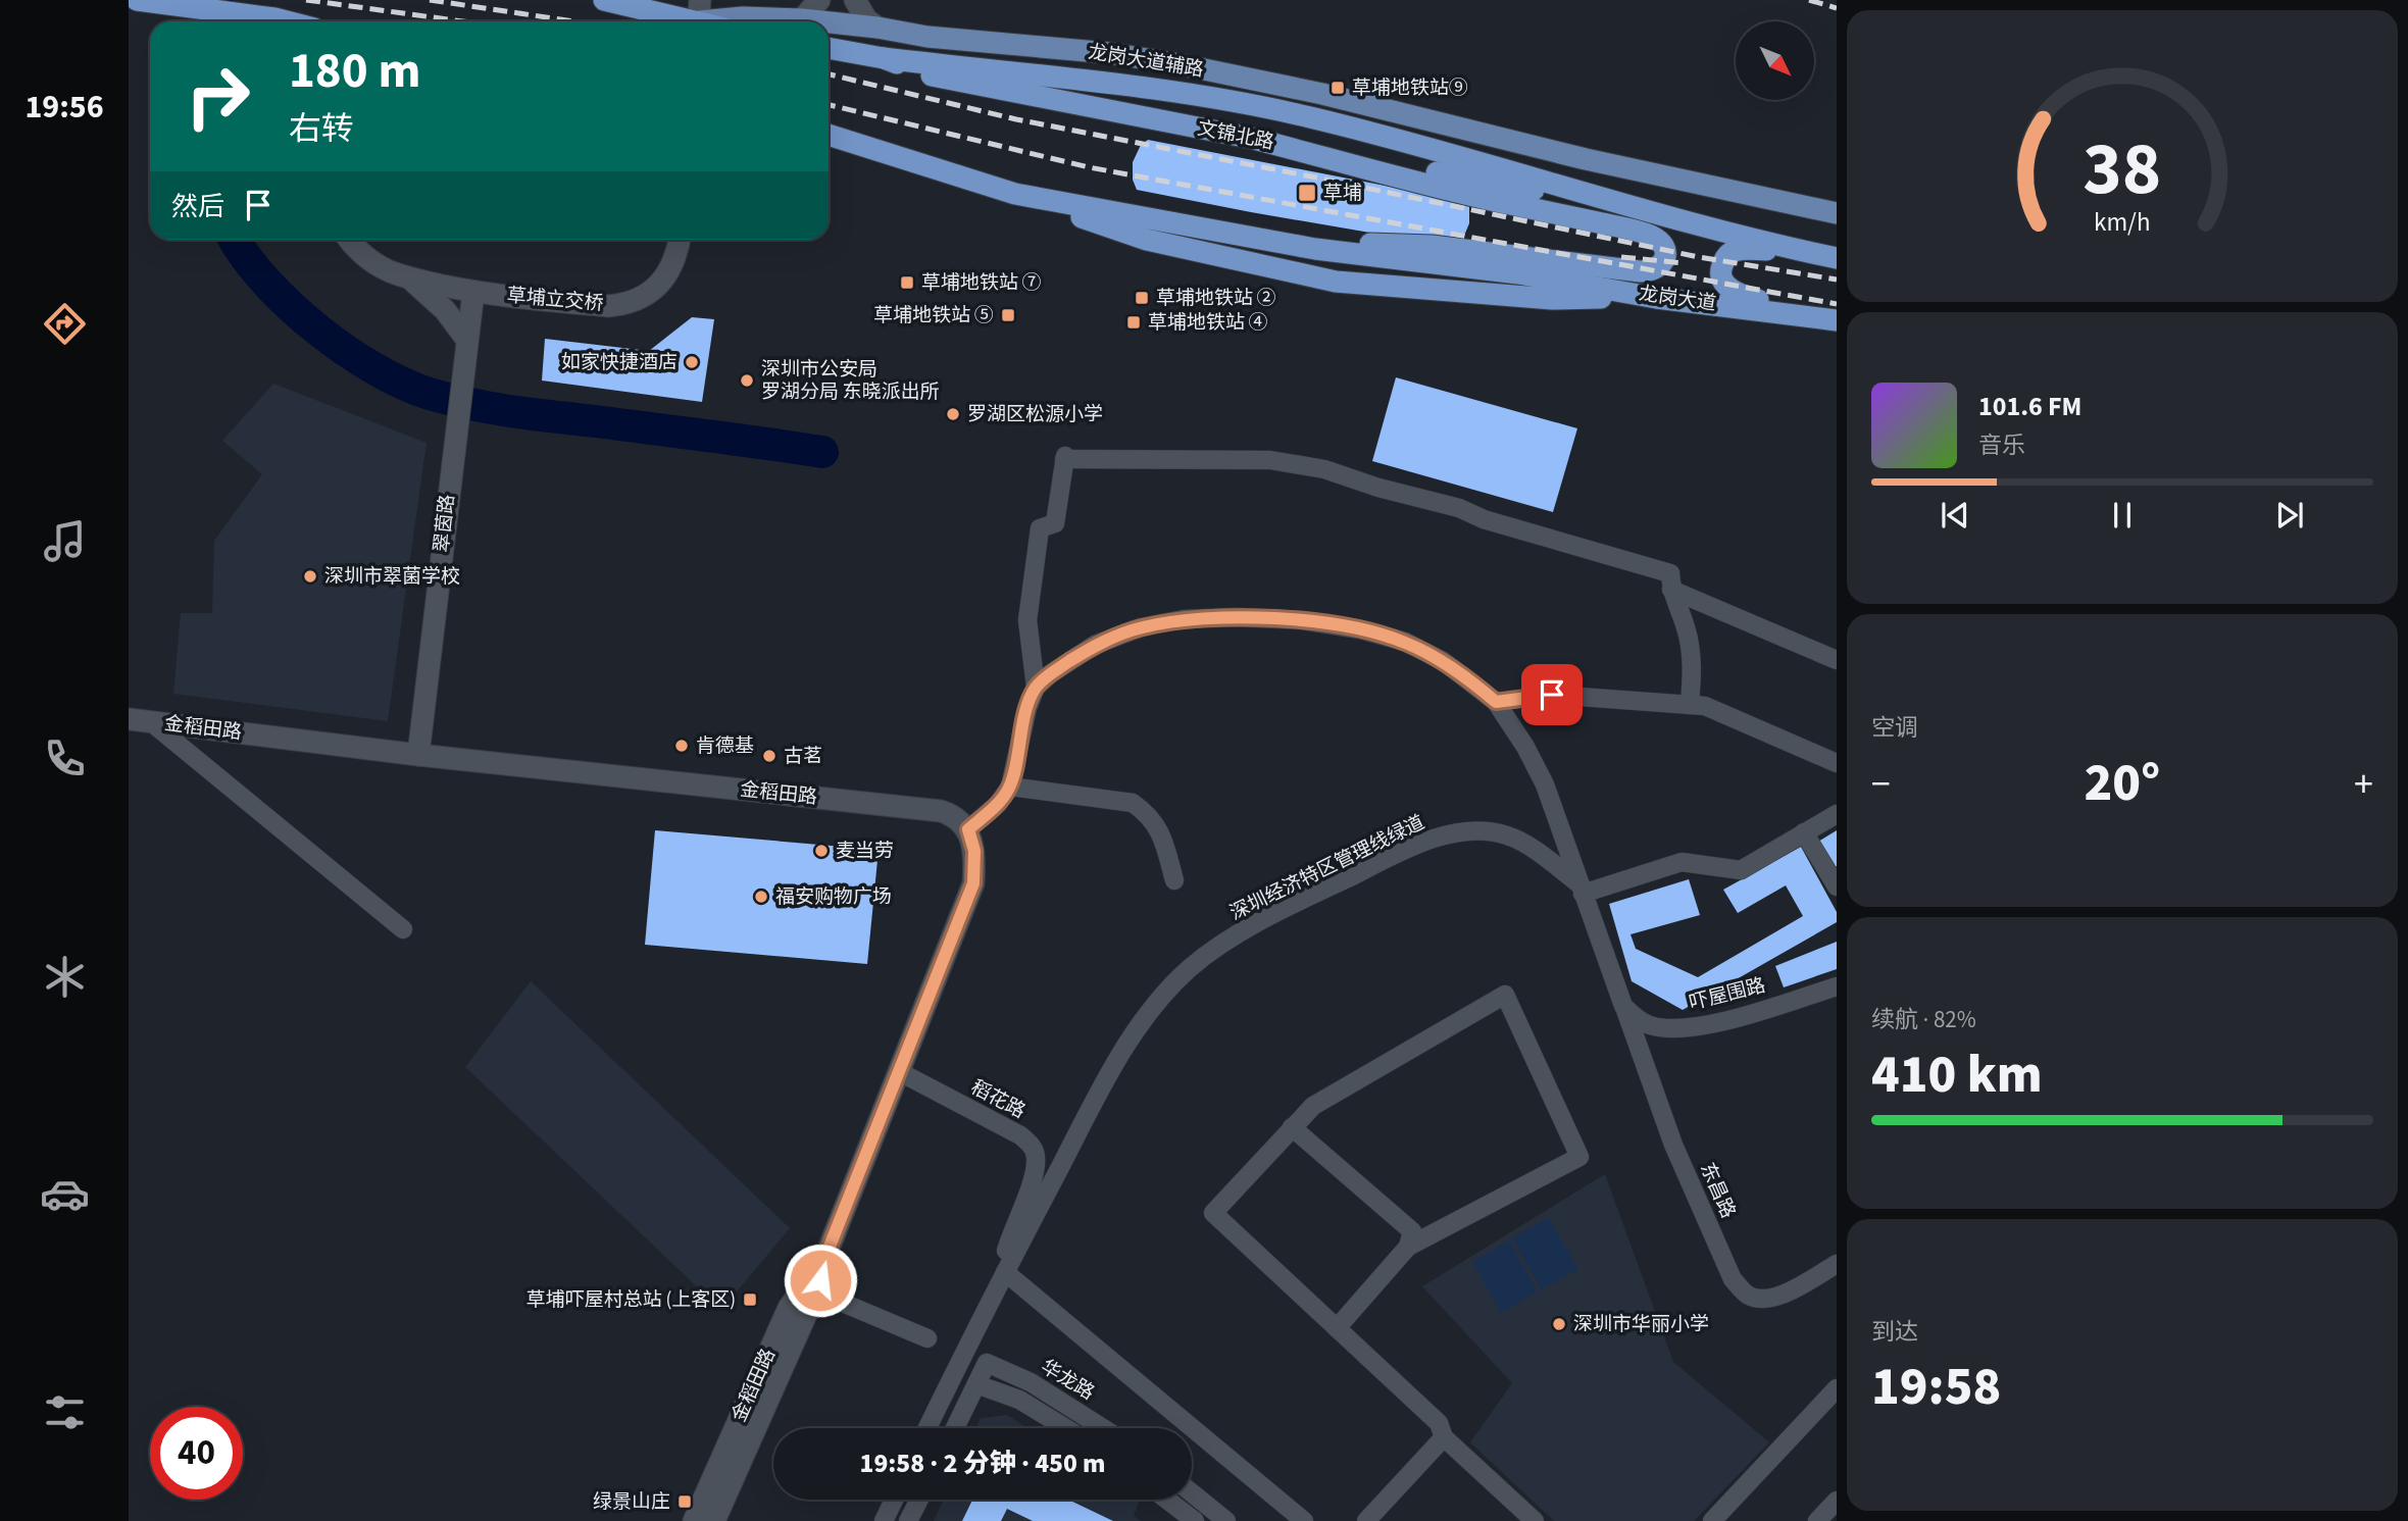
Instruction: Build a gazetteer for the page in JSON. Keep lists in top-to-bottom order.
{
  "streets": {
    "highway": ["文锦北路", "龙岗大道"],
    "main road": ["龙岗大道辅路"],
    "street": [
      "草埔立交桥",
      "翠茵路",
      "金稻田路",
      "深圳经济特区管理线绿道",
      "吓屋围路",
      "稻花路",
      "东昌路",
      "华龙路"
    ]
  },
  "crossings": [
    ["草埔立交桥", "翠茵路"],
    ["翠茵路", "金稻田路"],
    ["金稻田路", "稻花路"],
    ["深圳经济特区管理线绿道", "稻花路"],
    ["吓屋围路", "东昌路"]
  ],
  "places": {
    "transit": [
      "草埔地铁站⑨",
      "草埔",
      "草埔地铁站 ⑦",
      "草埔地铁站 ②",
      "草埔地铁站 ⑤",
      "草埔地铁站 ④",
      "草埔吓屋村总站 (上客区)",
      "绿景山庄"
    ],
    "other": [
      "如家快捷酒店",
      "深圳市公安局 罗湖分局 东晓派出所",
      "罗湖区松源小学",
      "深圳市翠菌学校",
      "肯德基",
      "古茗",
      "麦当劳",
      "福安购物广场",
      "深圳市华丽小学"
    ]
  },
  "north": "bottom right",
  "page": {
    "tabs": "19:56",
    "turn": ["180 m", "右转"],
    "then": "然后",
    "song": ["101.6 FM", "音乐"],
    "tile": [
      "空调",
      ["续航 · 82%", "410 km"],
      ["到达", "19:58"]
    ],
    "heat": ["−", "20°", "+"],
    "limit": "40",
    "trip": "19:58 · 2 分钟 · 450 m",
    "gauge": ["38", "km/h"]
  }
}
